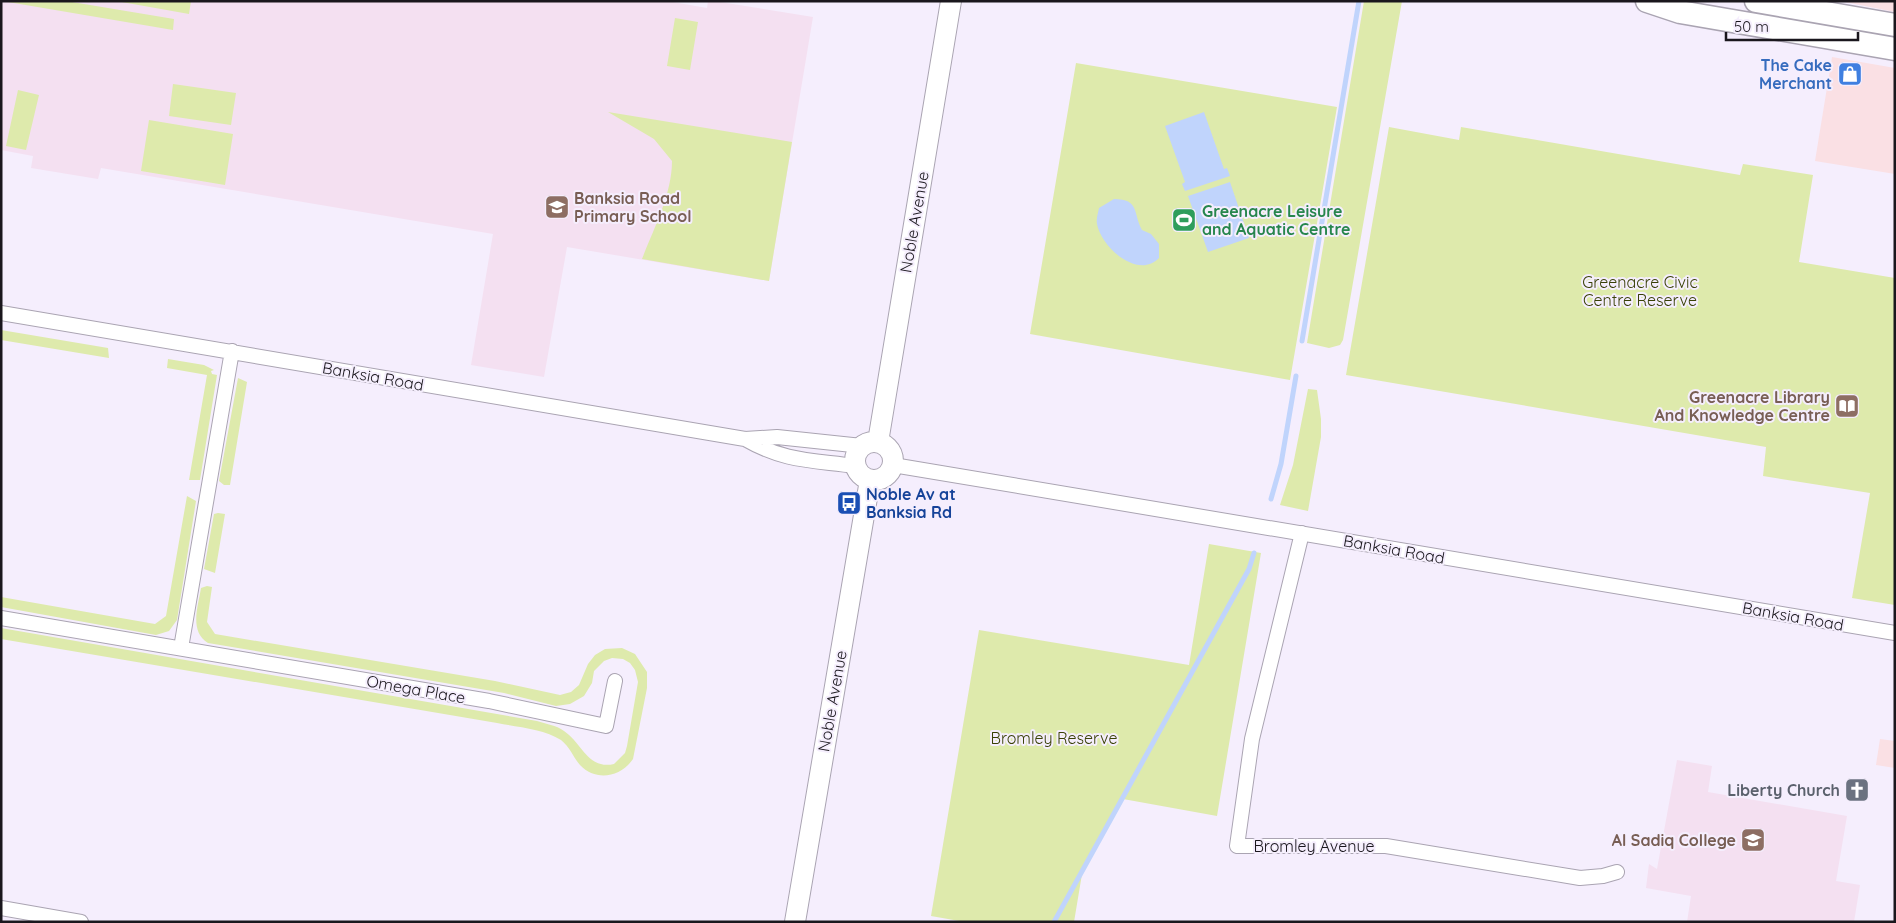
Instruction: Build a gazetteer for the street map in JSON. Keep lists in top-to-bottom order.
{
  "streets": {
    "street": [
      "Noble Avenue",
      "Banksia Road",
      "Omega Place",
      "Bromley Avenue"
    ]
  },
  "crossings": [
    ["Noble Avenue", "Banksia Road"],
    ["Banksia Road", "Bromley Avenue"]
  ],
  "parks": ["Greenacre Civic Centre Reserve", "Bromley Reserve"],
  "places": {
    "shop": ["The Cake Merchant"],
    "school or university": ["Banksia Road Primary School", "Al Sadiq College"],
    "sports": ["Greenacre Leisure and Aquatic Centre"],
    "library": ["Greenacre Library And Knowledge Centre"],
    "bus stop": ["Noble Av at Banksia Rd"],
    "church": ["Liberty Church"]
  },
  "scale_bar": "50 m"
}
